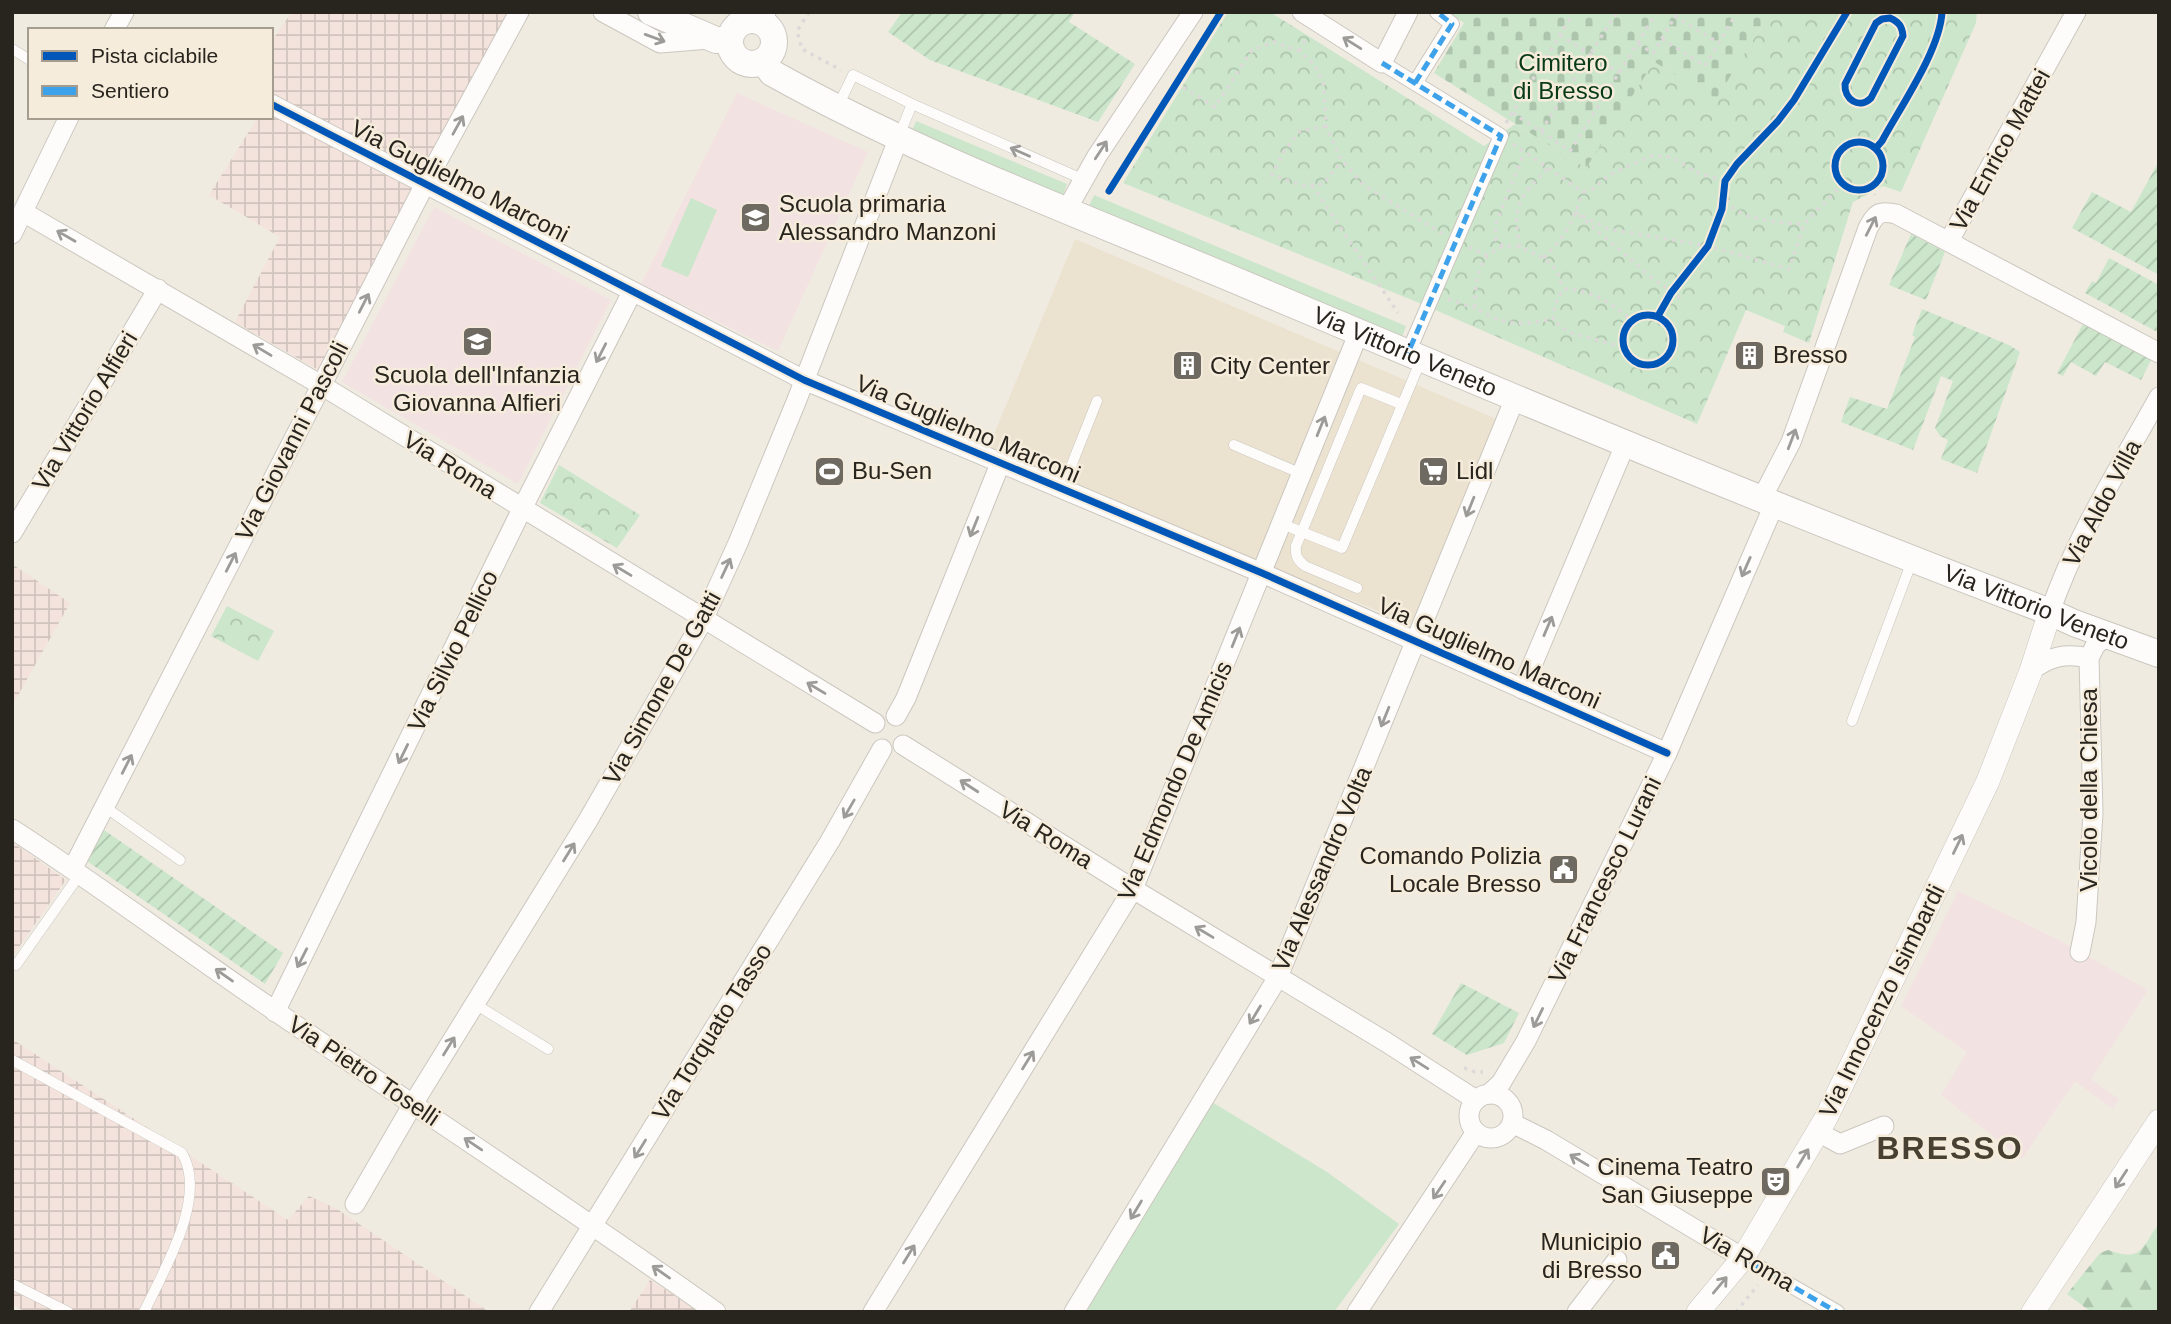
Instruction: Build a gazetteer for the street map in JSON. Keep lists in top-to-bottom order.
{
  "streets": {
    "main road": ["Via Vittorio Veneto"],
    "street": [
      "Via Enrico Mattei",
      "Via Guglielmo Marconi",
      "Via Vittorio Alfieri",
      "Via Giovanni Pascoli",
      "Via Roma",
      "Via Aldo Villa",
      "Via Silvio Pellico",
      "Via Simone De Gatti",
      "Via Edmondo De Amicis",
      "Vicolo della Chiesa",
      "Via Alessandro Volta",
      "Via Francesco Lurani",
      "Via Innocenzo Isimbardi",
      "Via Torquato Tasso",
      "Via Pietro Toselli"
    ]
  },
  "crossings": [
    ["Via Enrico Mattei", "Via Vittorio Veneto"],
    ["Via Enrico Mattei", "Via Francesco Lurani"],
    ["Via Guglielmo Marconi", "Via Giovanni Pascoli"],
    ["Via Guglielmo Marconi", "Via Silvio Pellico"],
    ["Via Guglielmo Marconi", "Via Simone De Gatti"],
    ["Via Guglielmo Marconi", "Via Edmondo De Amicis"],
    ["Via Guglielmo Marconi", "Via Alessandro Volta"],
    ["Via Guglielmo Marconi", "Via Francesco Lurani"],
    ["Via Vittorio Veneto", "Via Aldo Villa"],
    ["Via Vittorio Veneto", "Via Simone De Gatti"],
    ["Via Vittorio Veneto", "Via Edmondo De Amicis"],
    ["Via Vittorio Veneto", "Vicolo della Chiesa"],
    ["Via Vittorio Veneto", "Via Alessandro Volta"],
    ["Via Vittorio Veneto", "Via Francesco Lurani"],
    ["Via Vittorio Veneto", "Via Innocenzo Isimbardi"],
    ["Via Vittorio Alfieri", "Via Roma"],
    ["Via Giovanni Pascoli", "Via Roma"],
    ["Via Giovanni Pascoli", "Via Pietro Toselli"],
    ["Via Roma", "Via Silvio Pellico"],
    ["Via Roma", "Via Simone De Gatti"],
    ["Via Roma", "Via Edmondo De Amicis"],
    ["Via Roma", "Via Alessandro Volta"],
    ["Via Roma", "Via Francesco Lurani"],
    ["Via Roma", "Via Innocenzo Isimbardi"],
    ["Via Roma", "Via Torquato Tasso"],
    ["Via Aldo Villa", "Via Innocenzo Isimbardi"],
    ["Via Silvio Pellico", "Via Pietro Toselli"],
    ["Via Simone De Gatti", "Via Pietro Toselli"],
    ["Via Torquato Tasso", "Via Pietro Toselli"]
  ],
  "one_way": [
    "Via Enrico Mattei",
    "Via Giovanni Pascoli",
    "Via Roma",
    "Via Silvio Pellico",
    "Via Simone De Gatti",
    "Via Edmondo De Amicis",
    "Via Alessandro Volta",
    "Via Innocenzo Isimbardi",
    "Via Torquato Tasso",
    "Via Pietro Toselli"
  ],
  "districts": ["BRESSO"],
  "parks": ["Cimitero di Bresso"],
  "places": {
    "school or university": ["Scuola primaria Alessandro Manzoni", "Scuola dell'Infanzia Giovanna Alfieri"],
    "building": ["Bresso", "City Center"],
    "sports": ["Bu-Sen"],
    "supermarket": ["Lidl"],
    "public building": ["Comando Polizia Locale Bresso", "Municipio di Bresso"],
    "theatre": ["Cinema Teatro San Giuseppe"]
  },
  "legend": ["Pista ciclabile", "Sentiero"]
}
